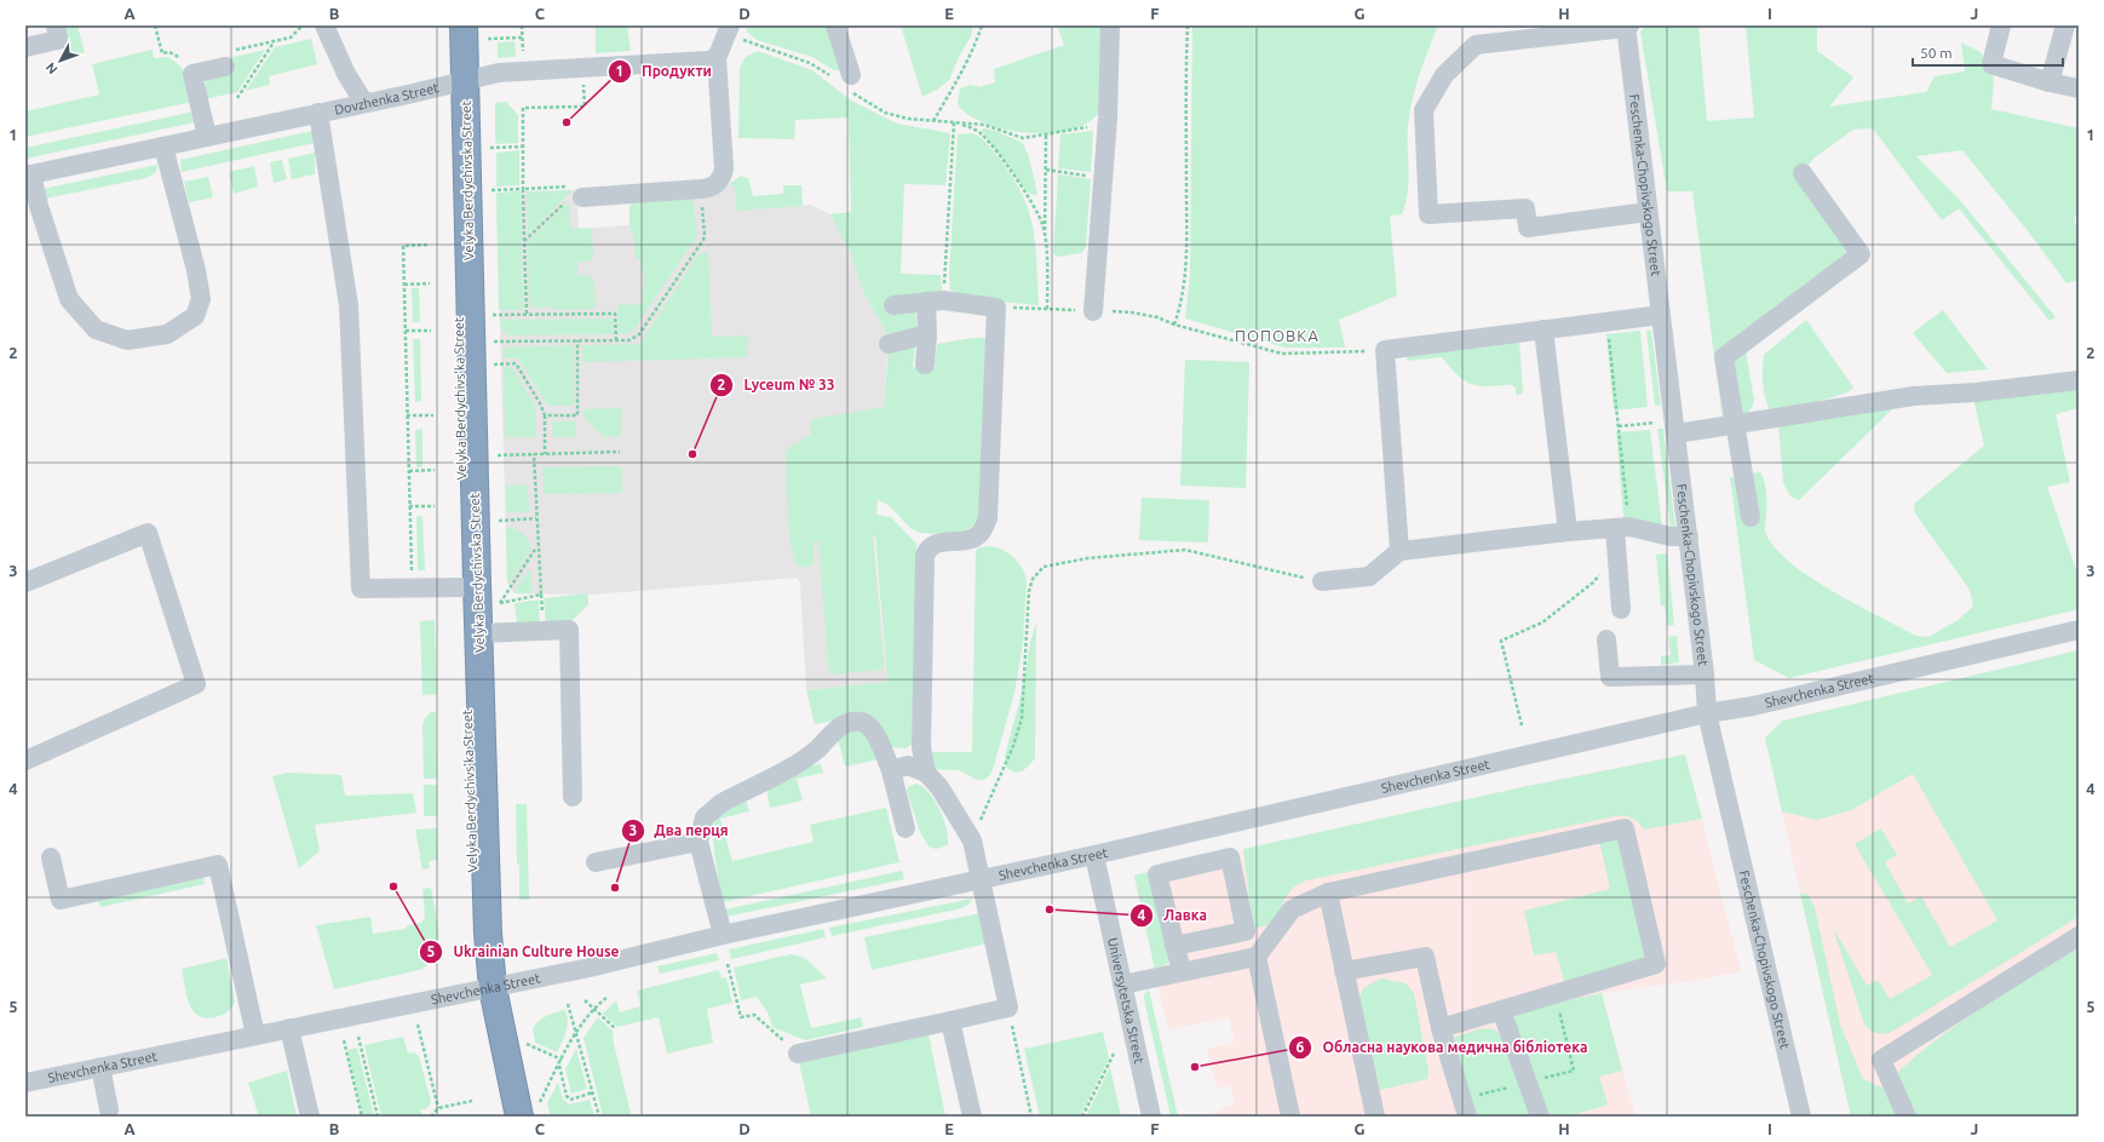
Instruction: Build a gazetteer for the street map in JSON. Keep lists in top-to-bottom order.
{
  "streets": {
    "highway": ["Velyka Berdychivska Street", "Velyka Berdychivs'ka Street"],
    "street": [
      "Dovzhenka Street",
      "Feschenka-Chopivskogo Street",
      "Shevchenka Street",
      "Universytetska Street"
    ]
  },
  "crossings": [
    ["Dovzhenka Street", "Velyka Berdychivska Street"],
    ["Dovzhenka Street", "Velyka Berdychivs'ka Street"],
    ["Velyka Berdychivska Street", "Velyka Berdychivs'ka Street"],
    ["Velyka Berdychivska Street", "Shevchenka Street"],
    ["Feschenka-Chopivskogo Street", "Shevchenka Street"],
    ["Velyka Berdychivs'ka Street", "Shevchenka Street"],
    ["Shevchenka Street", "Universytetska Street"]
  ],
  "districts": ["ПОПОВКА"],
  "places": [
    "Продукти",
    "Lyceum № 33",
    "Ukrainian Culture House",
    "Два перця",
    "Лавка",
    "Обласна наукова медична бібліотека"
  ],
  "scale_bar": "50 m",
  "north": "bottom left",
  "grid": {
    "columns": [
      "A",
      "B",
      "C",
      "D",
      "E",
      "F",
      "G",
      "H",
      "I",
      "J"
    ],
    "rows": [
      "1",
      "2",
      "3",
      "4",
      "5"
    ]
  }
}
